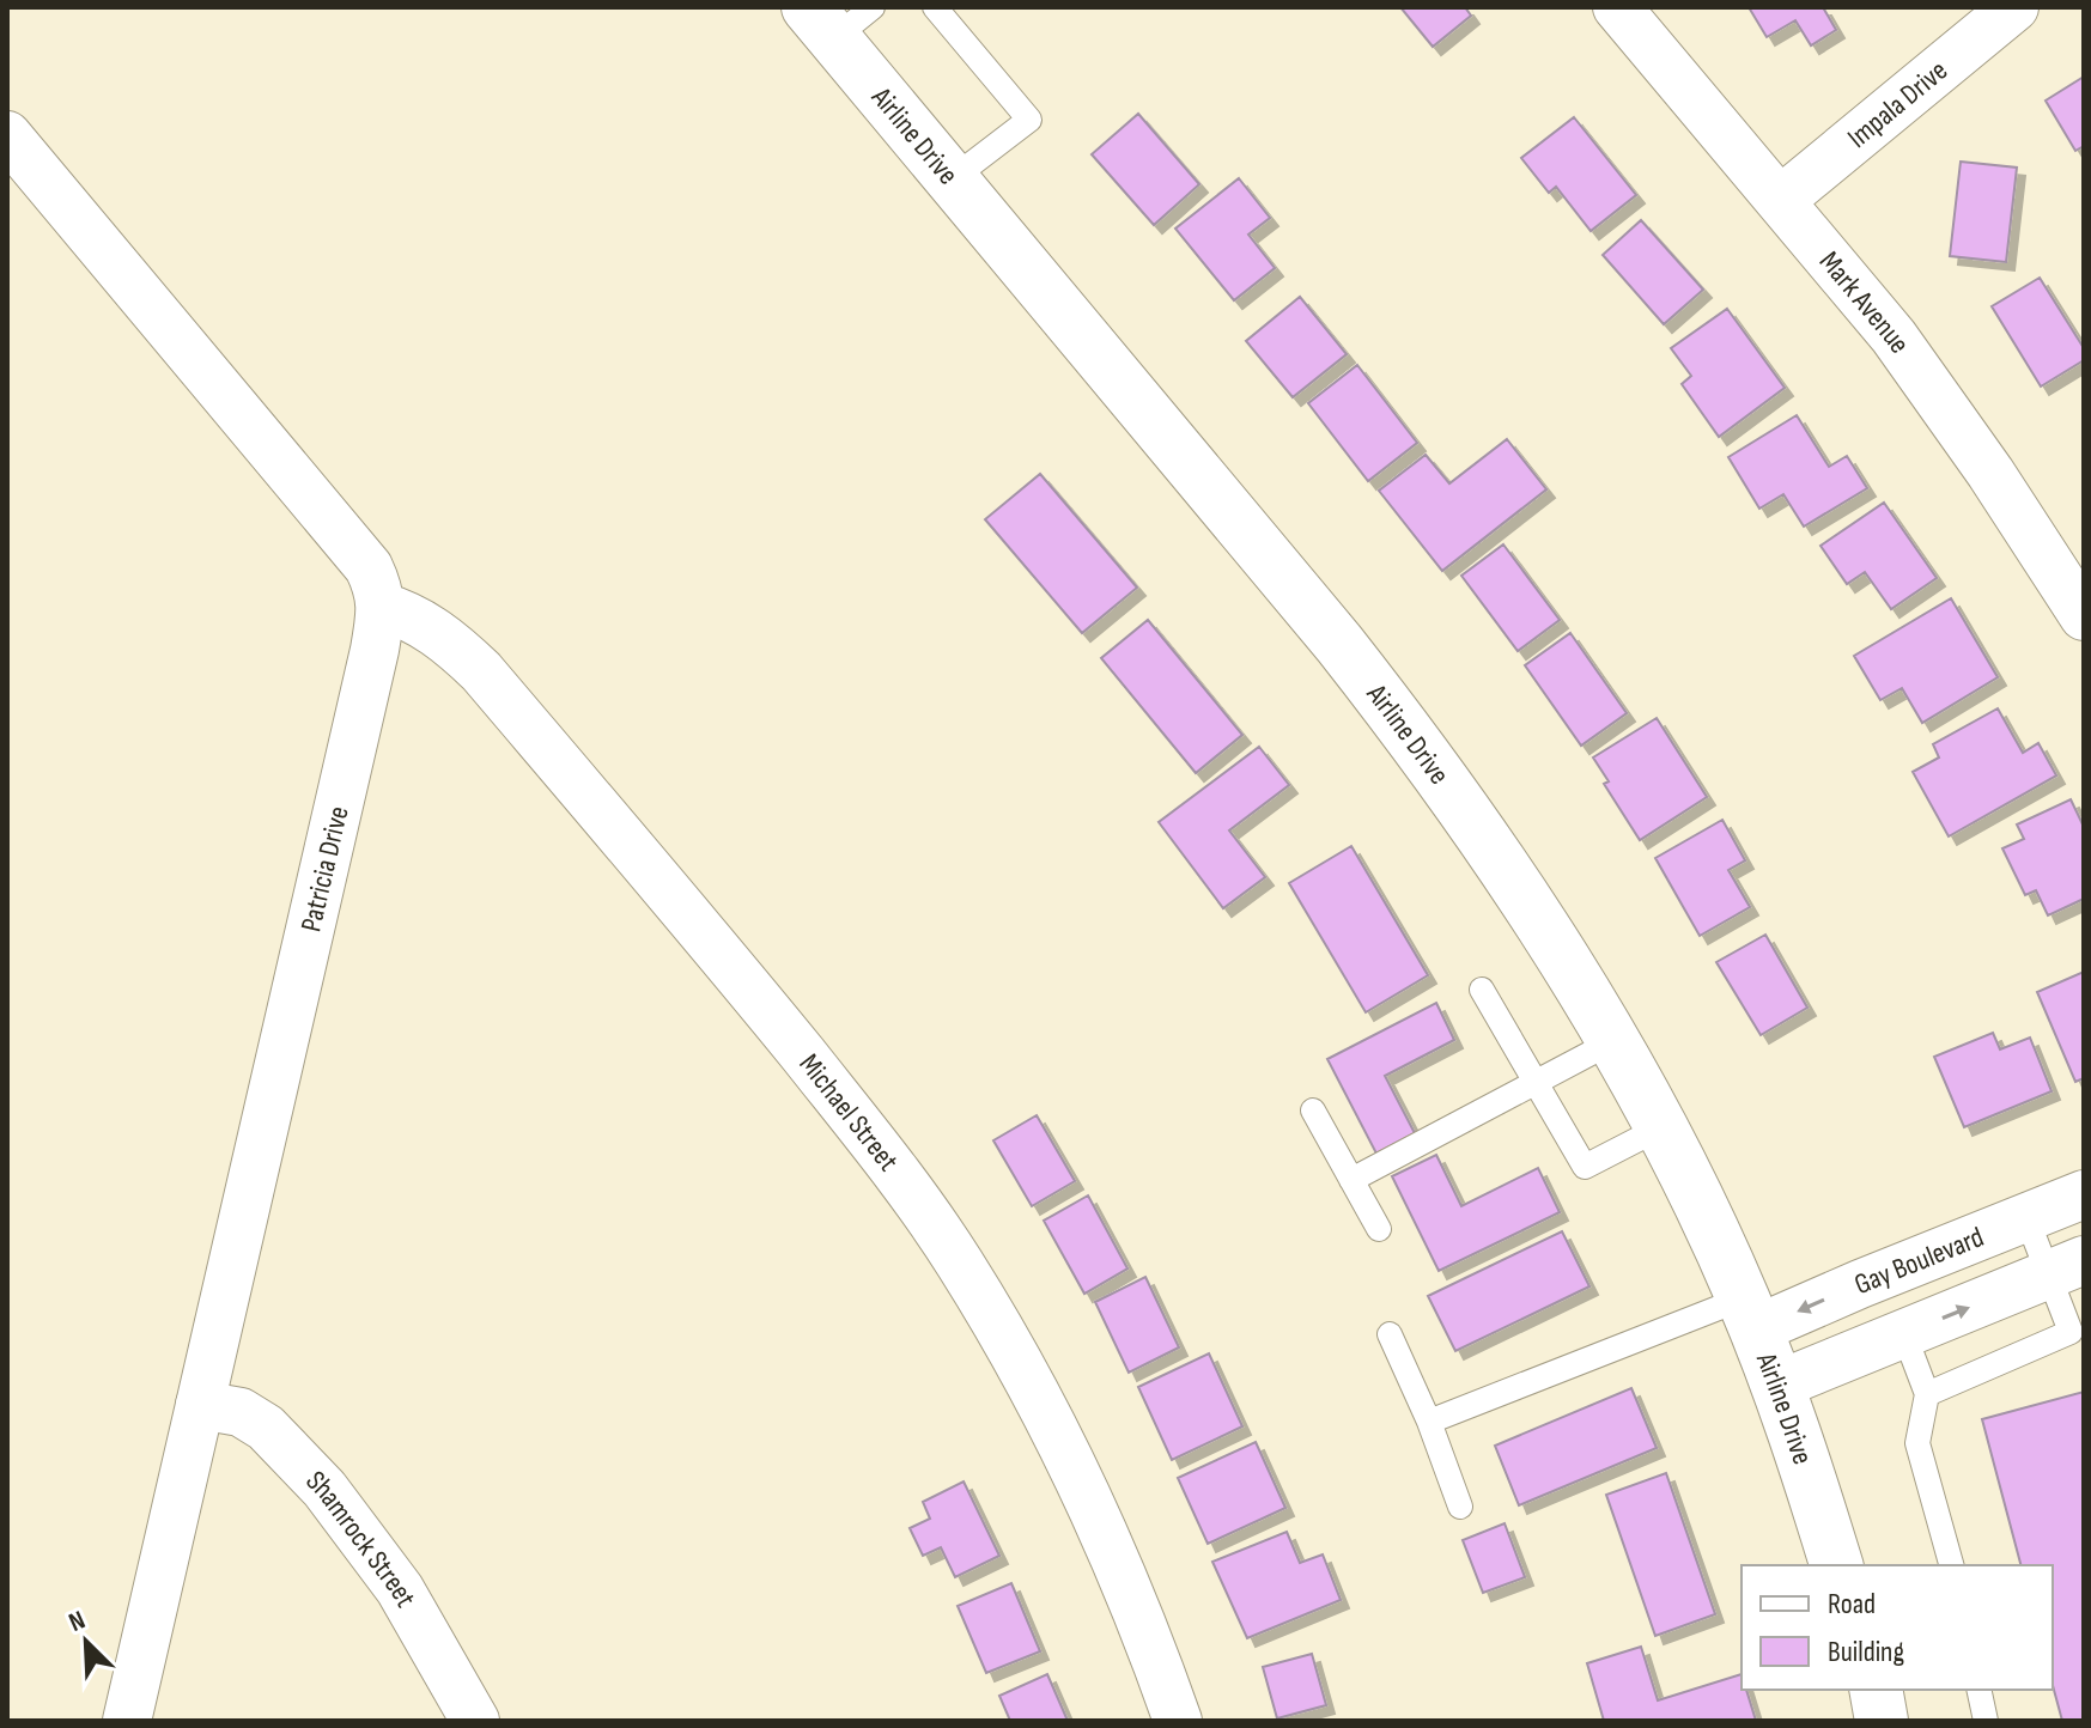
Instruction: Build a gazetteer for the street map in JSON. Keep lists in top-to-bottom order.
{
  "streets": {
    "main road": ["Airline Drive"],
    "street": [
      "Impala Drive",
      "Mark Avenue",
      "Patricia Drive",
      "Michael Street",
      "Gay Boulevard",
      "Shamrock Street"
    ]
  },
  "crossings": [
    ["Impala Drive", "Mark Avenue"],
    ["Airline Drive", "Gay Boulevard"],
    ["Patricia Drive", "Michael Street"],
    ["Patricia Drive", "Shamrock Street"]
  ],
  "legend": ["Road", "Building"],
  "north": "top left"
}
